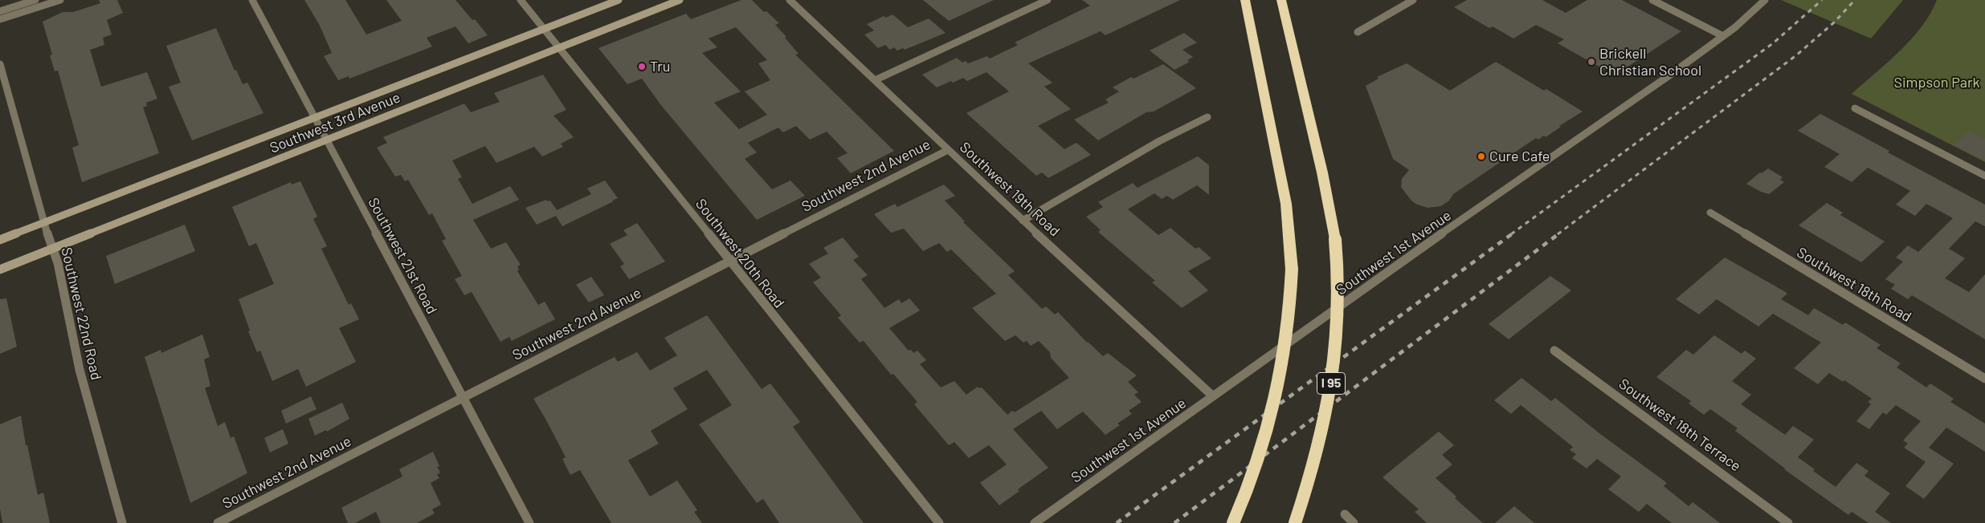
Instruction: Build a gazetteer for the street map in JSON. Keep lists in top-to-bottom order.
{
  "streets": {
    "highway": ["I 95"],
    "main road": ["Southwest 3rd Avenue"],
    "street": [
      "Southwest 2nd Avenue",
      "Southwest 19th Road",
      "Southwest 1st Avenue",
      "Southwest 20th Road",
      "Southwest 21st Road",
      "Southwest 18th Road",
      "Southwest 22nd Road",
      "Southwest 18th Terrace"
    ]
  },
  "crossings": [
    ["Southwest 3rd Avenue", "Southwest 20th Road"],
    ["Southwest 3rd Avenue", "Southwest 21st Road"],
    ["Southwest 3rd Avenue", "Southwest 22nd Road"],
    ["Southwest 2nd Avenue", "Southwest 19th Road"],
    ["Southwest 2nd Avenue", "Southwest 20th Road"],
    ["Southwest 2nd Avenue", "Southwest 21st Road"],
    ["Southwest 19th Road", "Southwest 1st Avenue"]
  ],
  "parks": ["Simpson Park"],
  "places": ["Brickell Christian School", "Tru", "Cure Cafe"]
}
